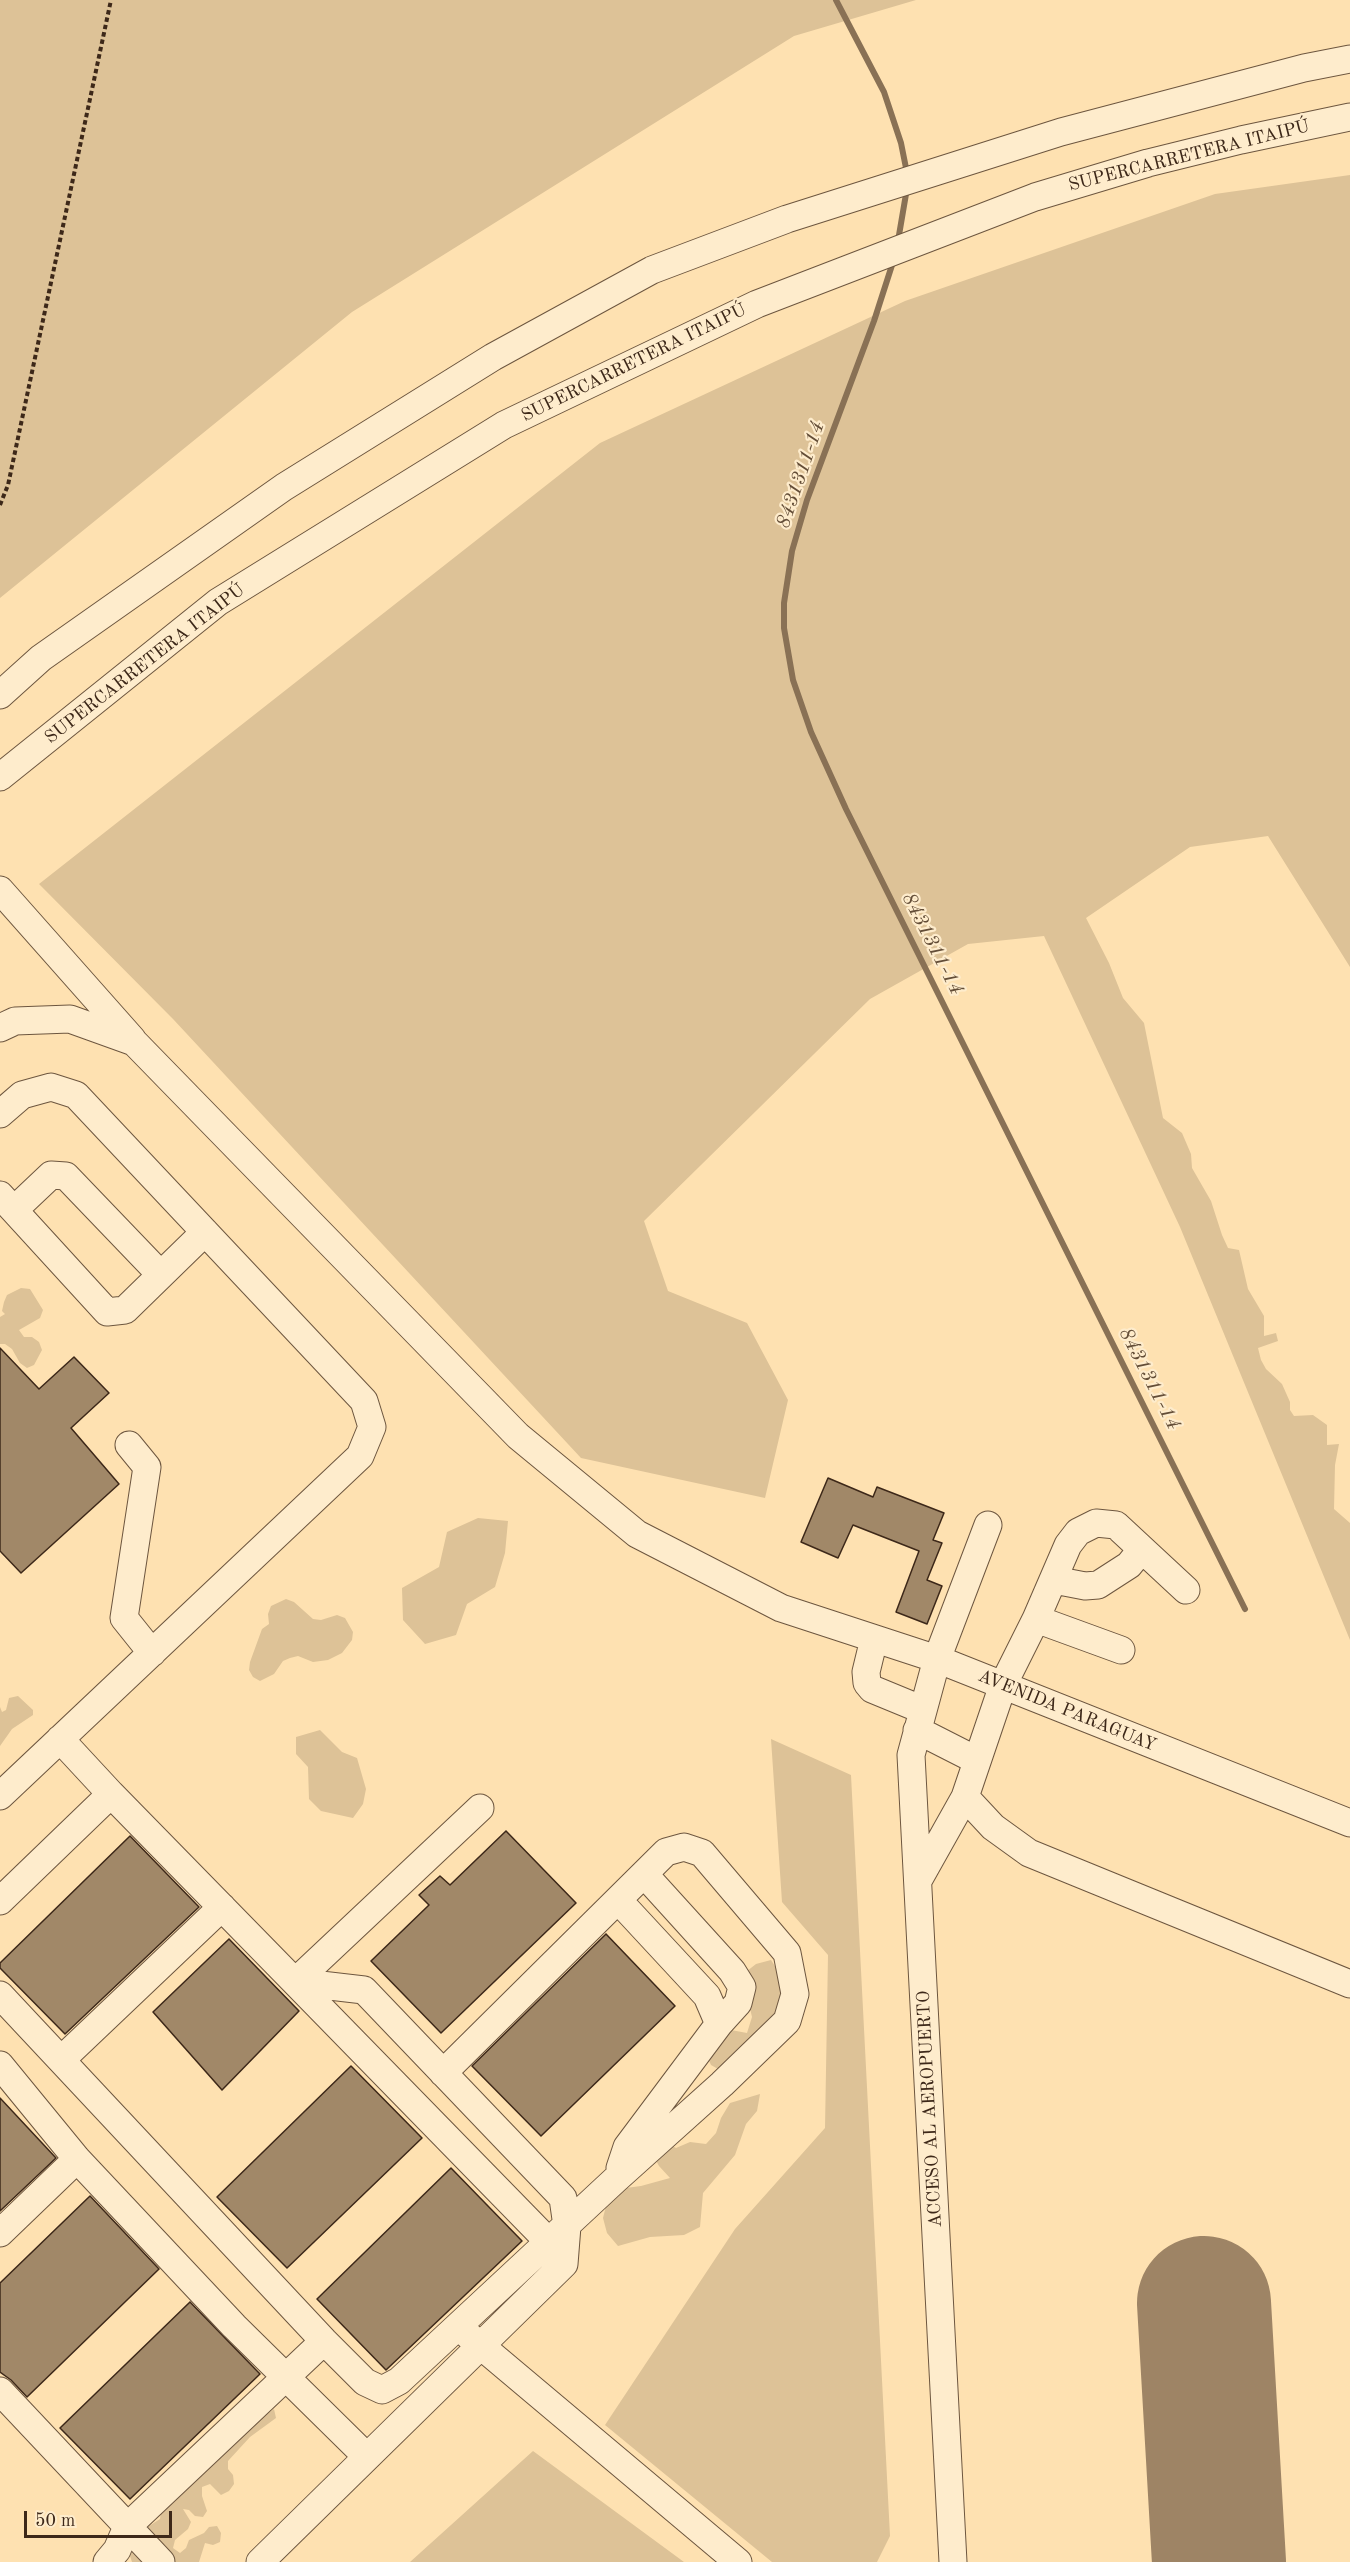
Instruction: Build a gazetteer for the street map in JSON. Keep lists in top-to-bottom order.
{
  "streets": {
    "street": ["SUPERCARRETERA ITAIPÚ", "AVENIDA PARAGUAY", "ACCESO AL AEROPUERTO"]
  },
  "crossings": [
    ["AVENIDA PARAGUAY", "ACCESO AL AEROPUERTO"]
  ],
  "water": ["8431311-14"],
  "scale_bar": "50 m"
}
